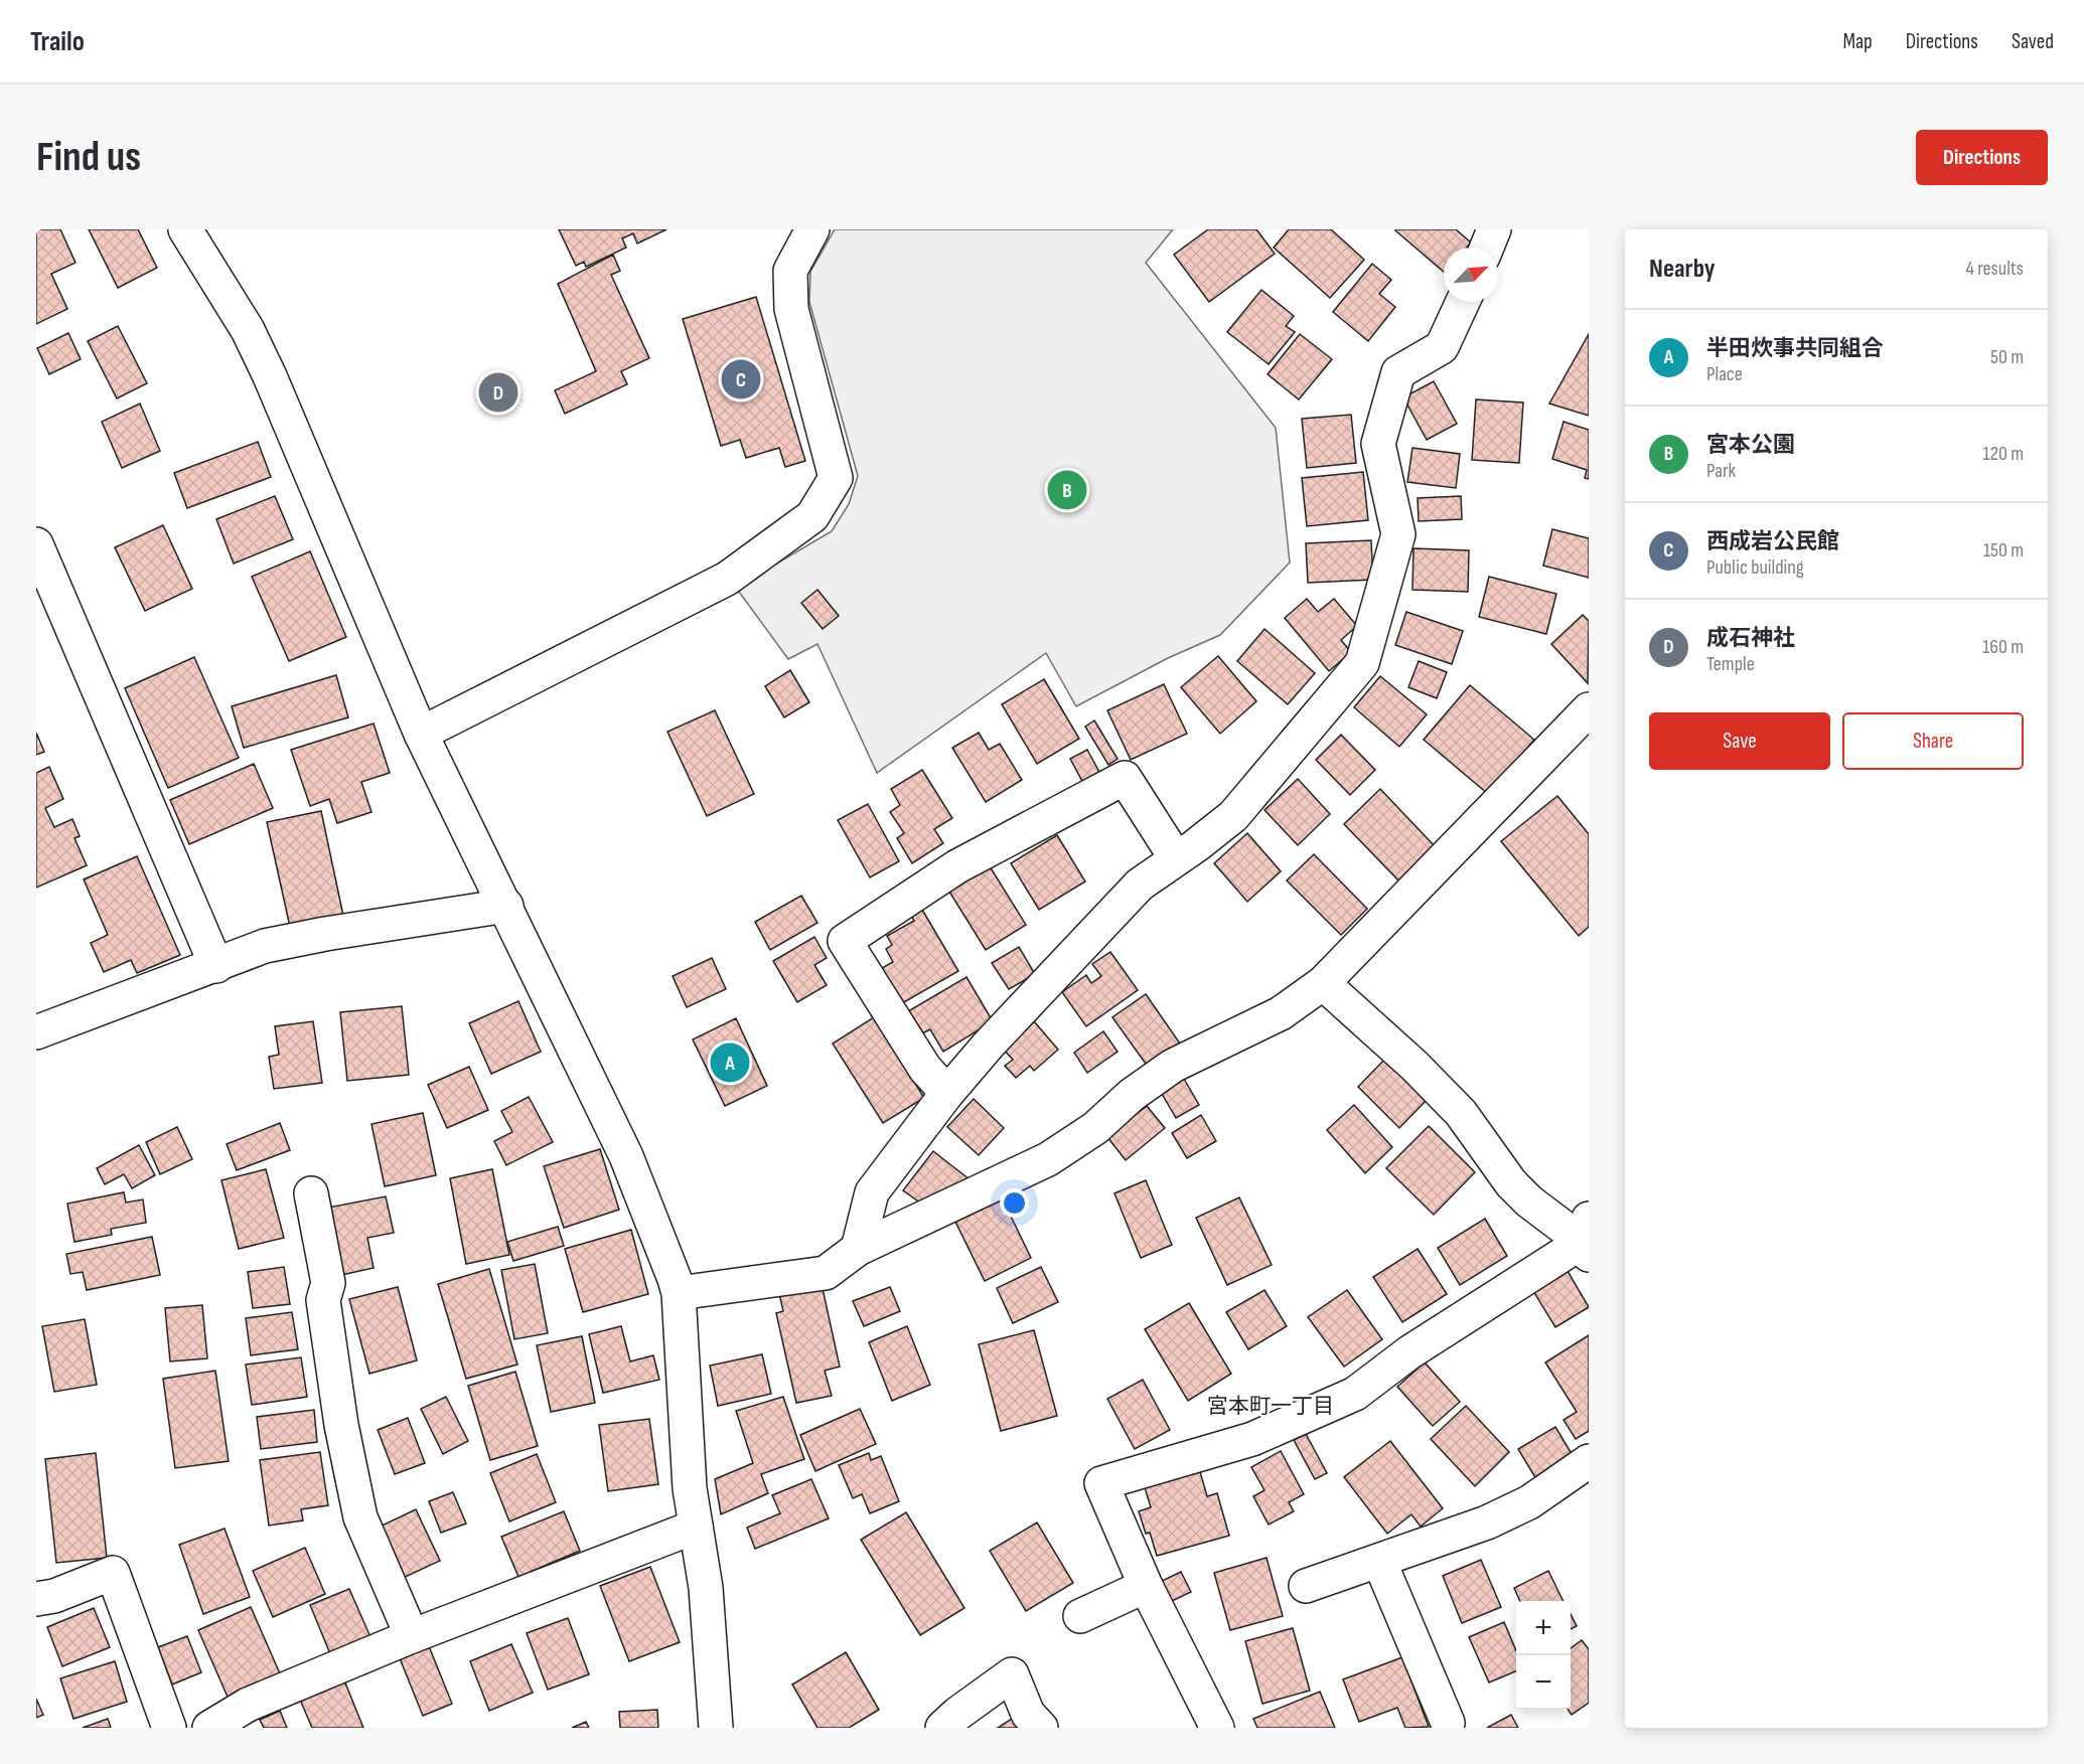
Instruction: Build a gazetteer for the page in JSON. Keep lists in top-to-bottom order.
{
  "districts": ["宮本町一丁目"],
  "north": "top right",
  "page": {
    "header": "Trailo",
    "nav": ["Map", "Directions", "Saved"],
    "buttons": [
      "Directions",
      ["Save", "Share"]
    ],
    "title": "Find us",
    "heading": ["Nearby", "4 results"],
    "list": [
      {
        "mark": "A",
        "name": "半田炊事共同組合",
        "note": "Place",
        "value": "50 m"
      },
      {
        "mark": "B",
        "name": "宮本公園",
        "note": "Park",
        "value": "120 m"
      },
      {
        "mark": "C",
        "name": "西成岩公民館",
        "note": "Public building",
        "value": "150 m"
      },
      {
        "mark": "D",
        "name": "成石神社",
        "note": "Temple",
        "value": "160 m"
      }
    ],
    "pins": [
      "C",
      "D",
      "B",
      "A"
    ],
    "map_buttons": ["+", "−"]
  }
}
